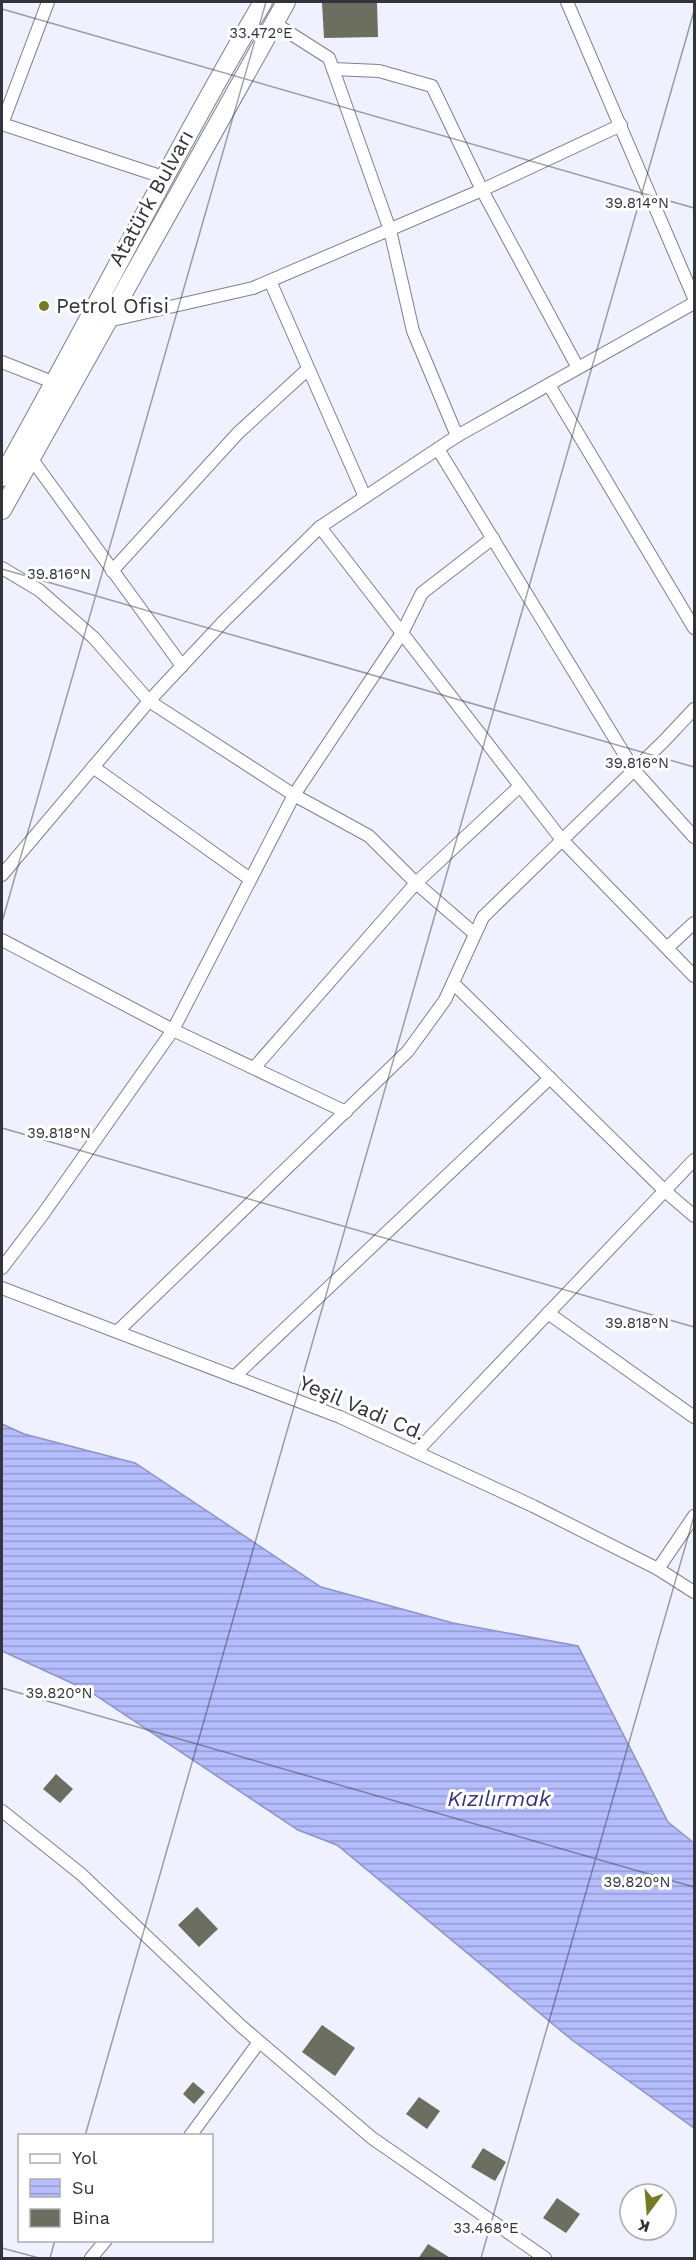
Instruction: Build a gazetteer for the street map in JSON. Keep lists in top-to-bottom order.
{
  "streets": {
    "main road": ["Atatürk Bulvarı"],
    "street": ["Yeşil Vadi Cd."]
  },
  "water": ["Kızılırmak"],
  "places": ["Petrol Ofisi"],
  "legend": ["Yol", "Su", "Bina"],
  "north": "bottom",
  "coordinates": [
    "33.472°E",
    "39.814°N",
    "39.816°N",
    "39.818°N",
    "39.820°N",
    "33.468°E"
  ]
}
